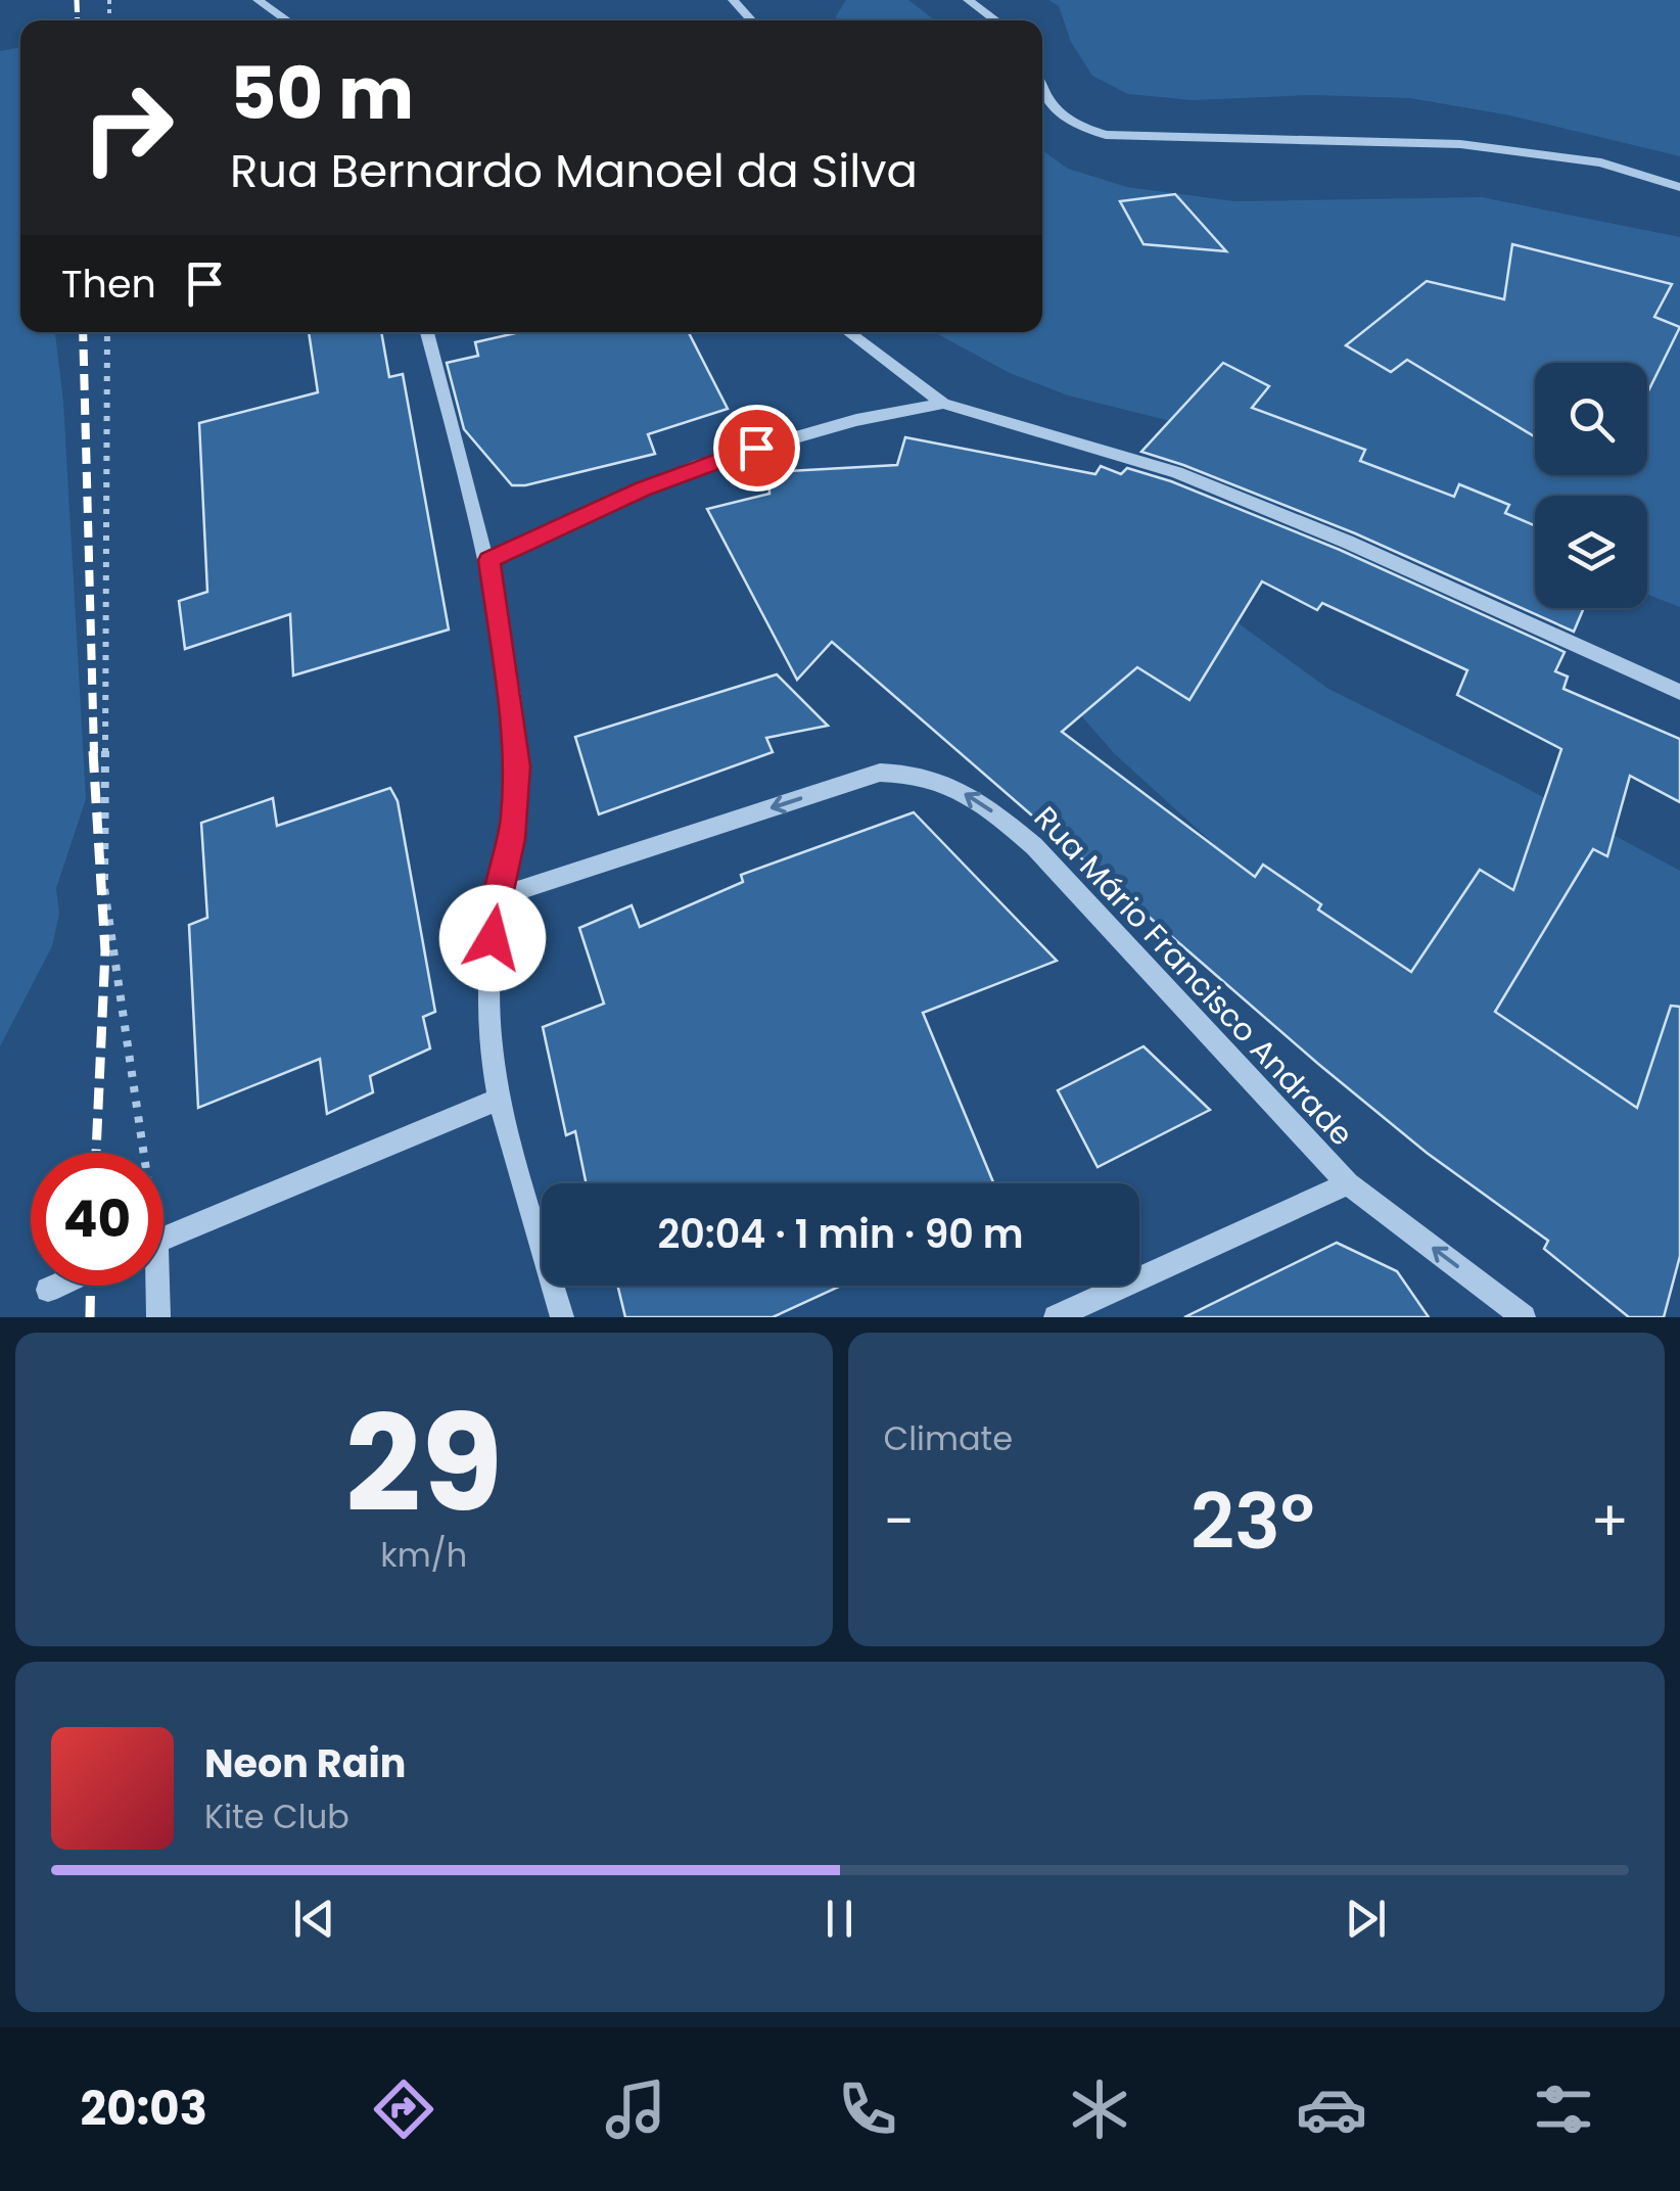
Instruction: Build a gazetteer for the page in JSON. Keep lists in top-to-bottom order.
{
  "streets": {
    "street": ["Rua Mário Francisco Andrade"]
  },
  "one_way": ["Rua Mário Francisco Andrade"],
  "page": {
    "turn": ["50 m", "Rua Bernardo Manoel da Silva"],
    "then": "Then",
    "limit": "40",
    "trip": "20:04 · 1 min · 90 m",
    "tile": [
      ["29", "km/h"],
      "Climate"
    ],
    "heat": ["−", "23°", "+"],
    "song": ["Neon Rain", "Kite Club"],
    "tabs": "20:03"
  }
}
